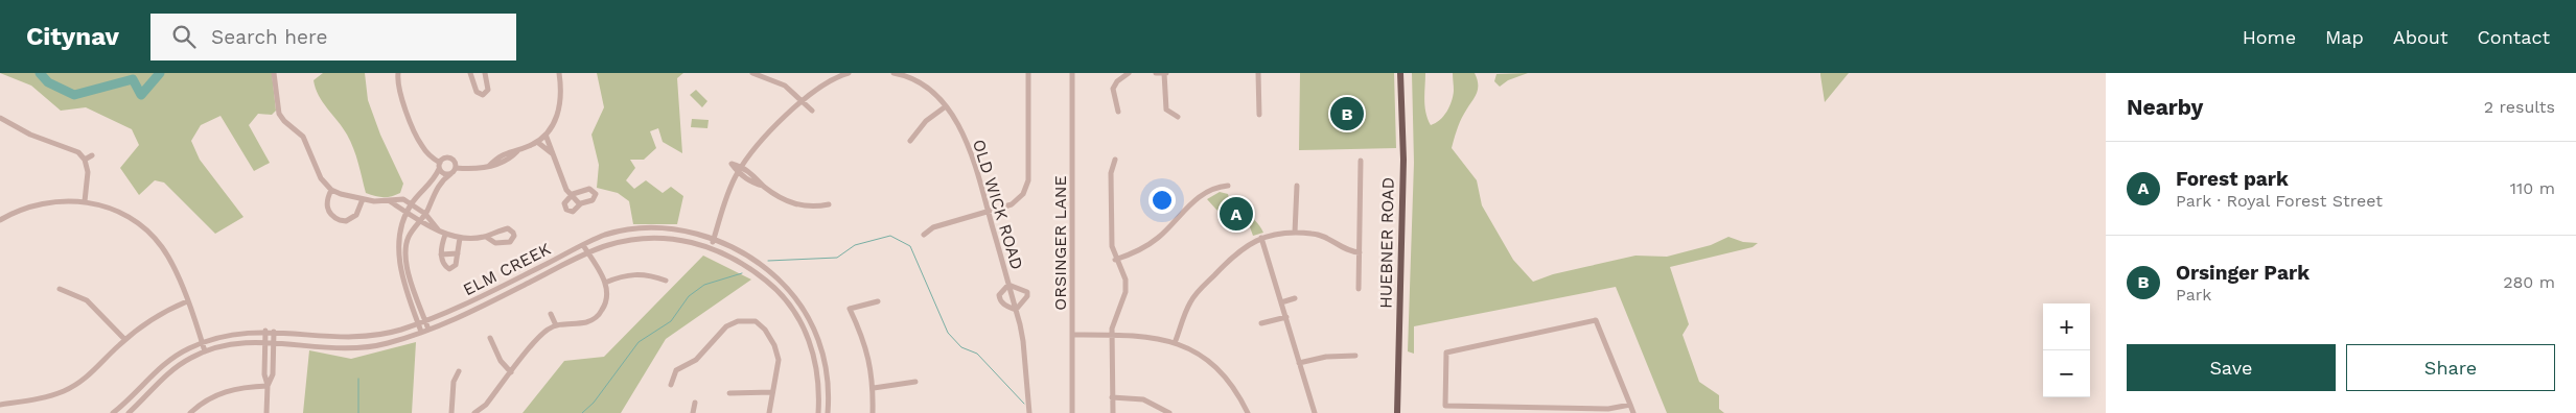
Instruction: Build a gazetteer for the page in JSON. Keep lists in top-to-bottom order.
{
  "streets": {
    "main road": ["HUEBNER ROAD"],
    "street": ["OLD WICK ROAD", "ORSINGER LANE", "ELM CREEK"]
  },
  "page": {
    "header": "Citynav",
    "search": "Search here",
    "nav": [
      "Home",
      "Map",
      "About",
      "Contact"
    ],
    "heading": ["Nearby", "2 results"],
    "pins": ["B", "A"],
    "list": [
      {
        "mark": "A",
        "name": "Forest park",
        "note": "Park · Royal Forest Street",
        "value": "110 m"
      },
      {
        "mark": "B",
        "name": "Orsinger Park",
        "note": "Park",
        "value": "280 m"
      }
    ],
    "map_buttons": ["+", "−"],
    "buttons": ["Save", "Share"]
  }
}
